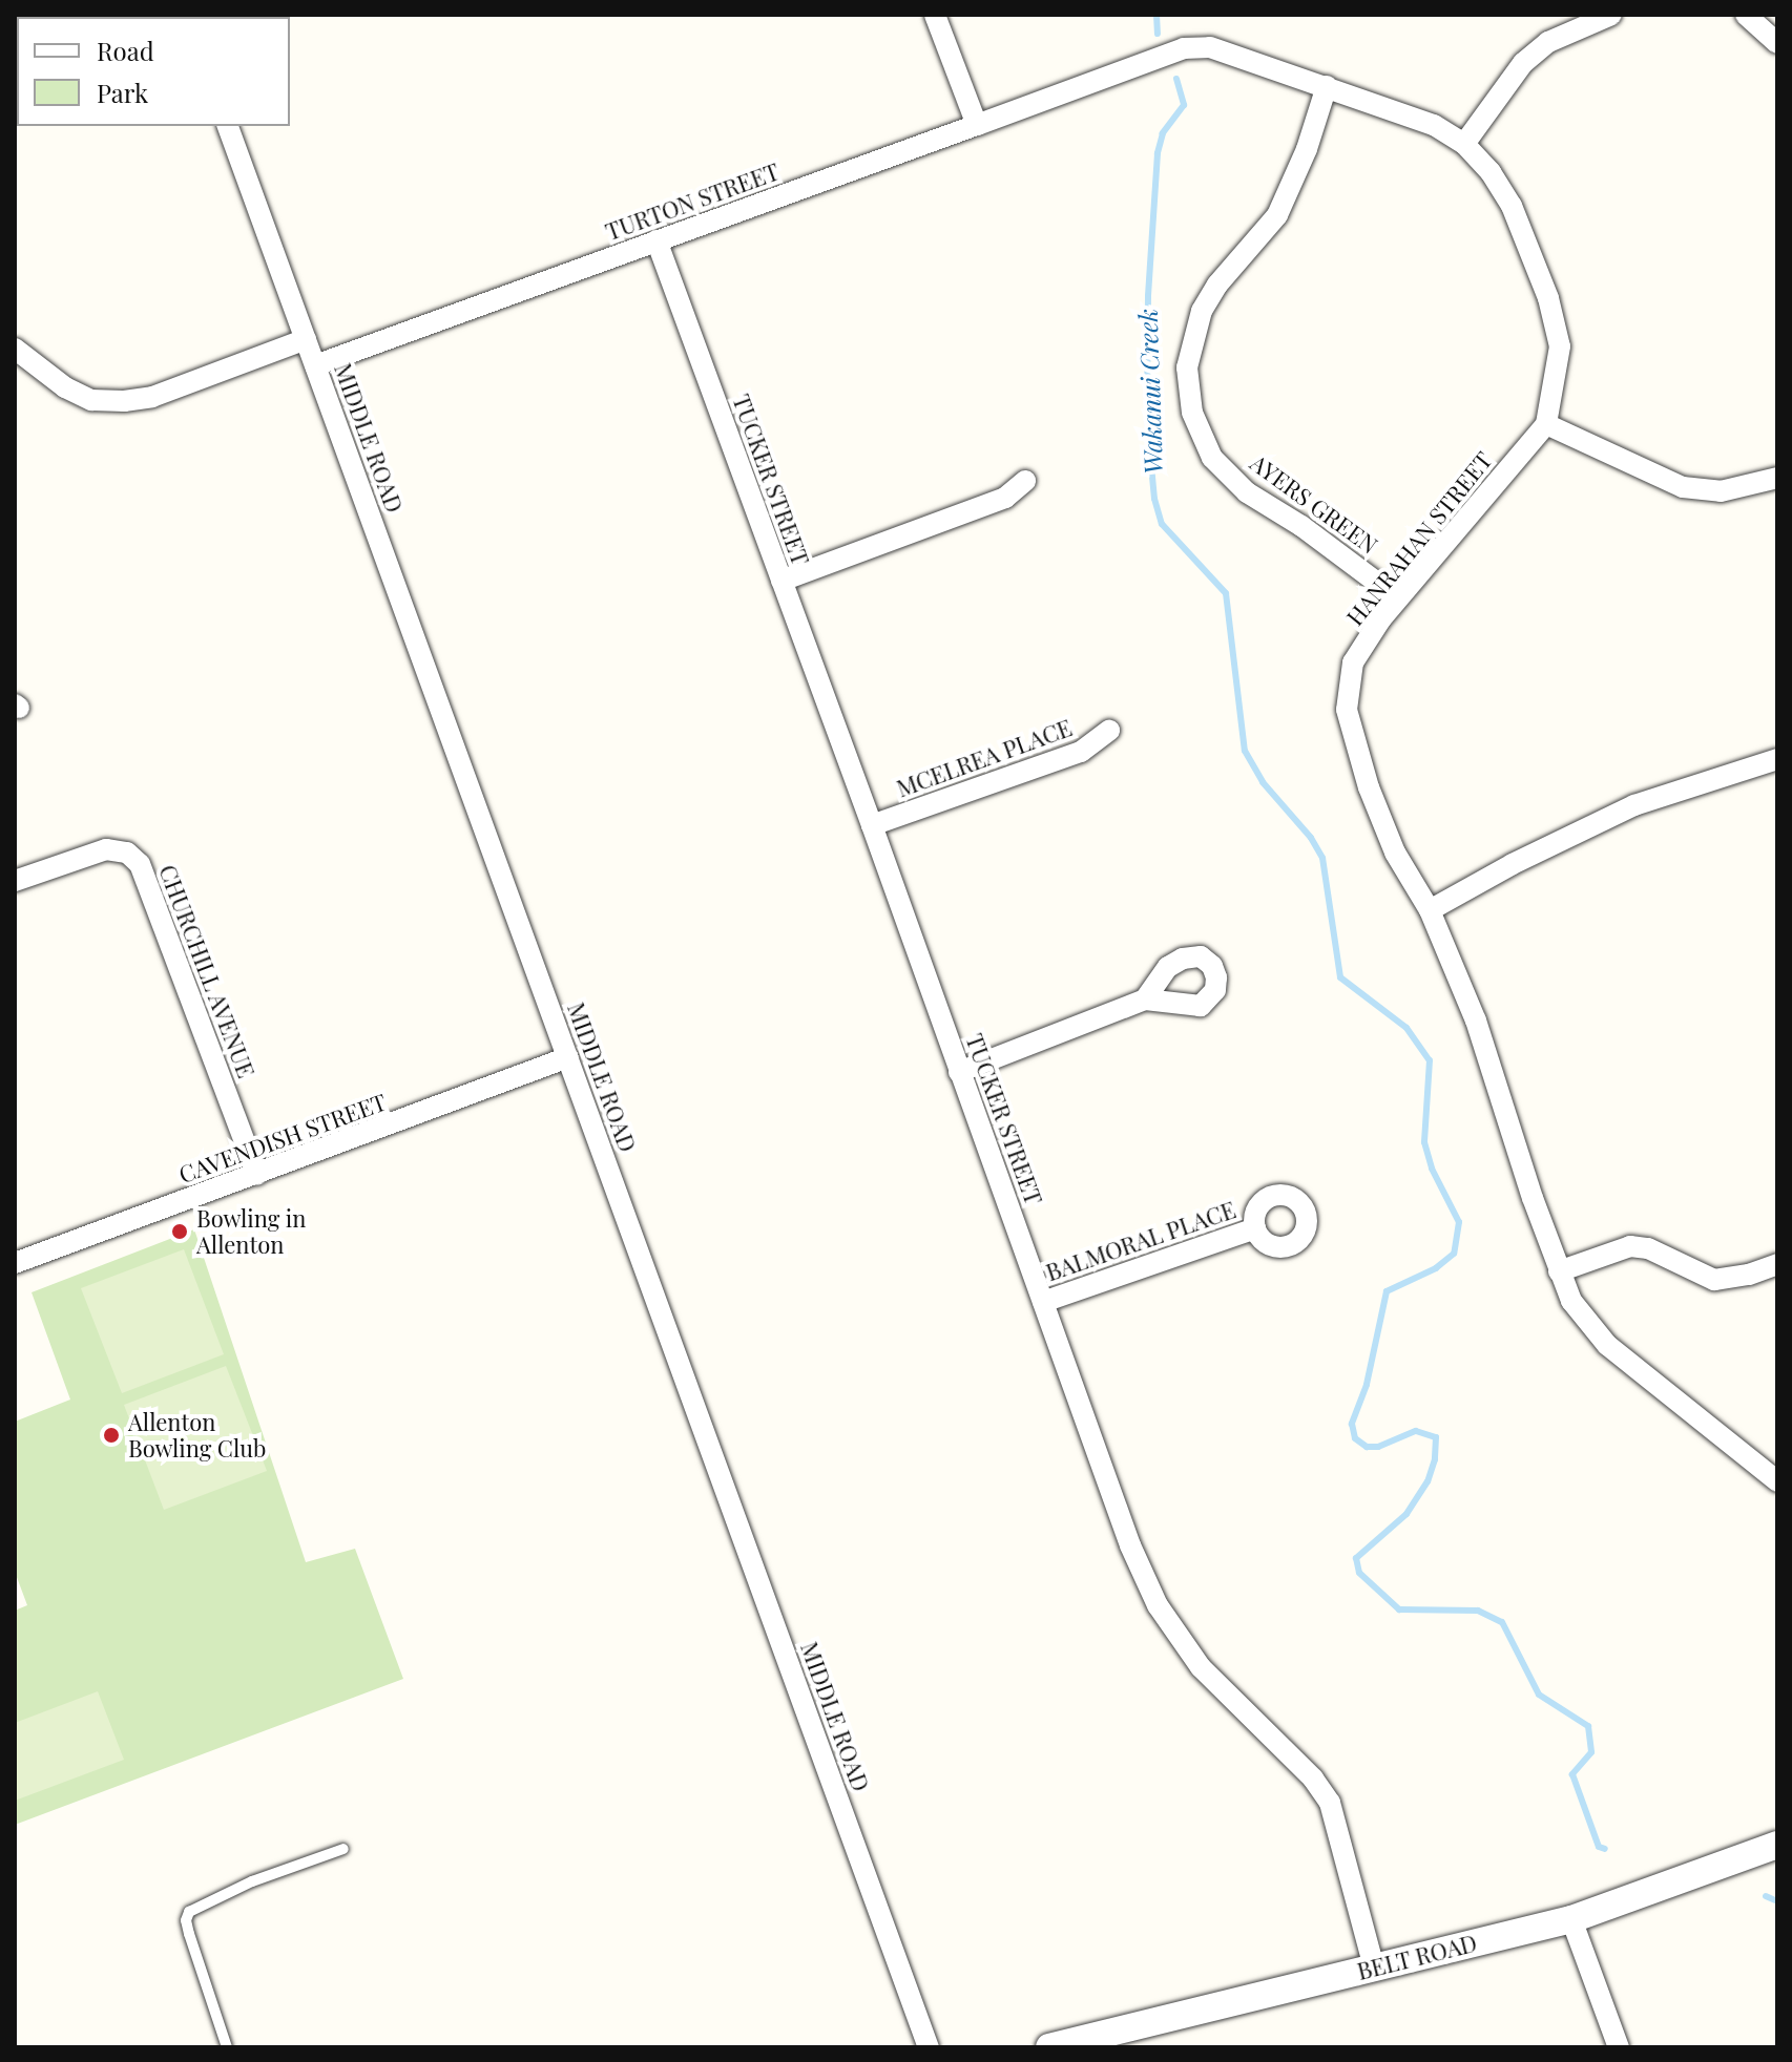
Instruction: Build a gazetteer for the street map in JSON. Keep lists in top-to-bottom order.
{
  "streets": {
    "street": [
      "TURTON STREET",
      "MIDDLE ROAD",
      "TUCKER STREET",
      "AYERS GREEN",
      "HANRAHAN STREET",
      "MCELREA PLACE",
      "CHURCHILL AVENUE",
      "CAVENDISH STREET",
      "BALMORAL PLACE",
      "BELT ROAD"
    ]
  },
  "crossings": [
    ["TURTON STREET", "MIDDLE ROAD"],
    ["TURTON STREET", "TUCKER STREET"],
    ["MIDDLE ROAD", "CAVENDISH STREET"],
    ["TUCKER STREET", "MCELREA PLACE"],
    ["TUCKER STREET", "BALMORAL PLACE"],
    ["TUCKER STREET", "BELT ROAD"],
    ["AYERS GREEN", "HANRAHAN STREET"],
    ["CHURCHILL AVENUE", "CAVENDISH STREET"]
  ],
  "water": ["Wakanui Creek"],
  "places": ["Bowling in Allenton", "Allenton Bowling Club"],
  "legend": ["Road", "Park"]
}
